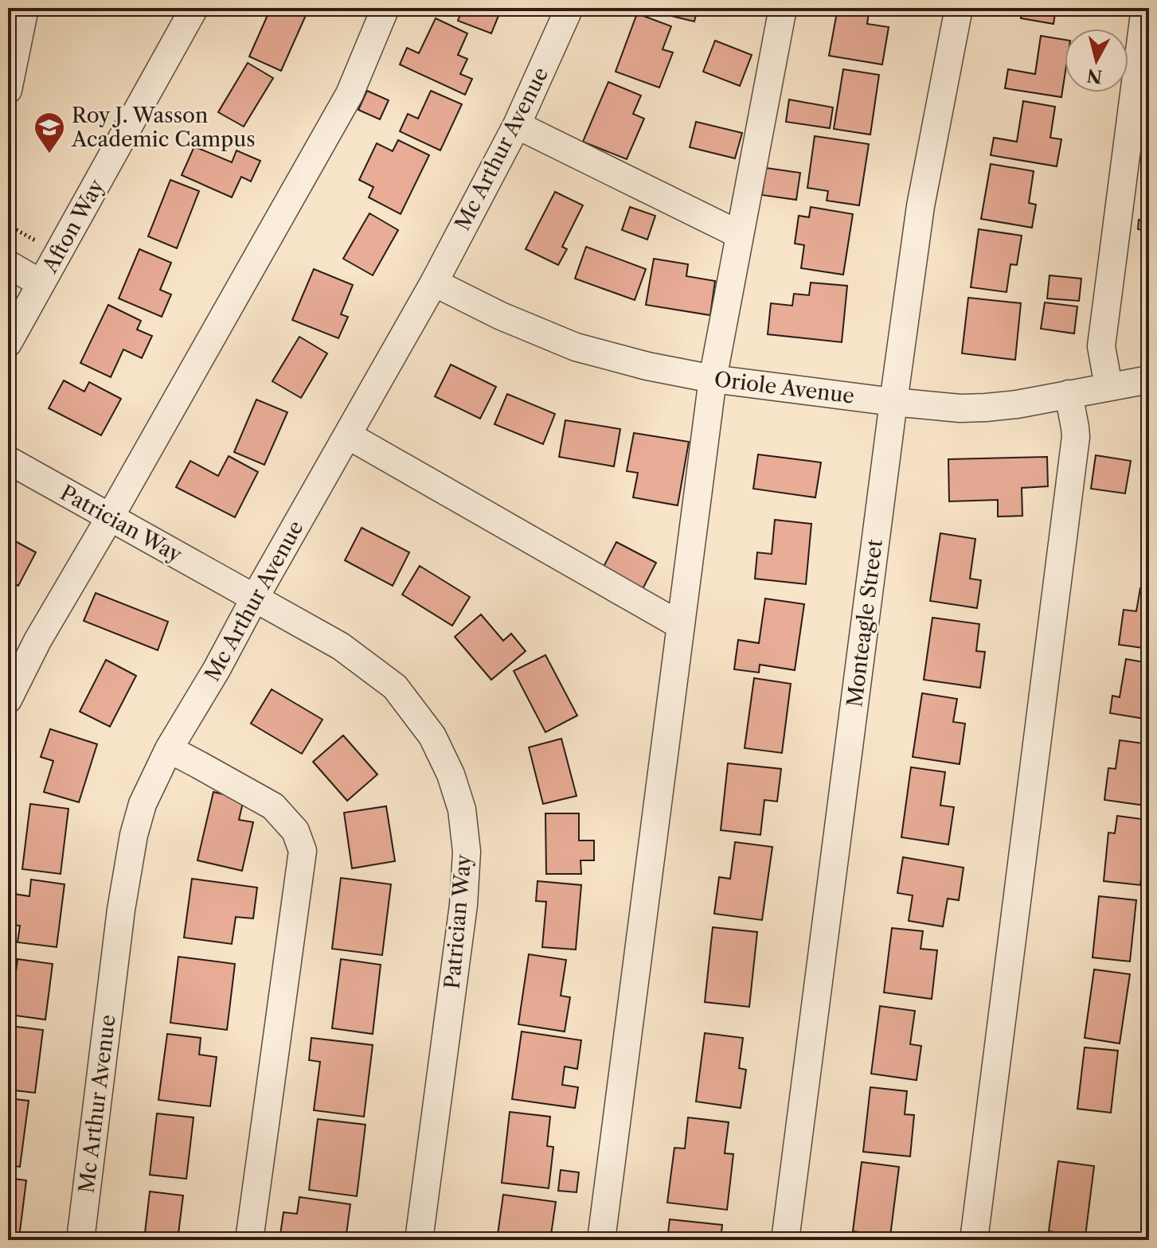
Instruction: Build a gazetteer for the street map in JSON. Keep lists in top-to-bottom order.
{
  "streets": {
    "street": [
      "Mc Arthur Avenue",
      "Afton Way",
      "Oriole Avenue",
      "Patrician Way",
      "Monteagle Street"
    ]
  },
  "crossings": [
    ["Mc Arthur Avenue", "Oriole Avenue"],
    ["Mc Arthur Avenue", "Patrician Way"],
    ["Oriole Avenue", "Monteagle Street"]
  ],
  "places": {
    "school or university": ["Roy J. Wasson Academic Campus"]
  },
  "north": "bottom"
}
